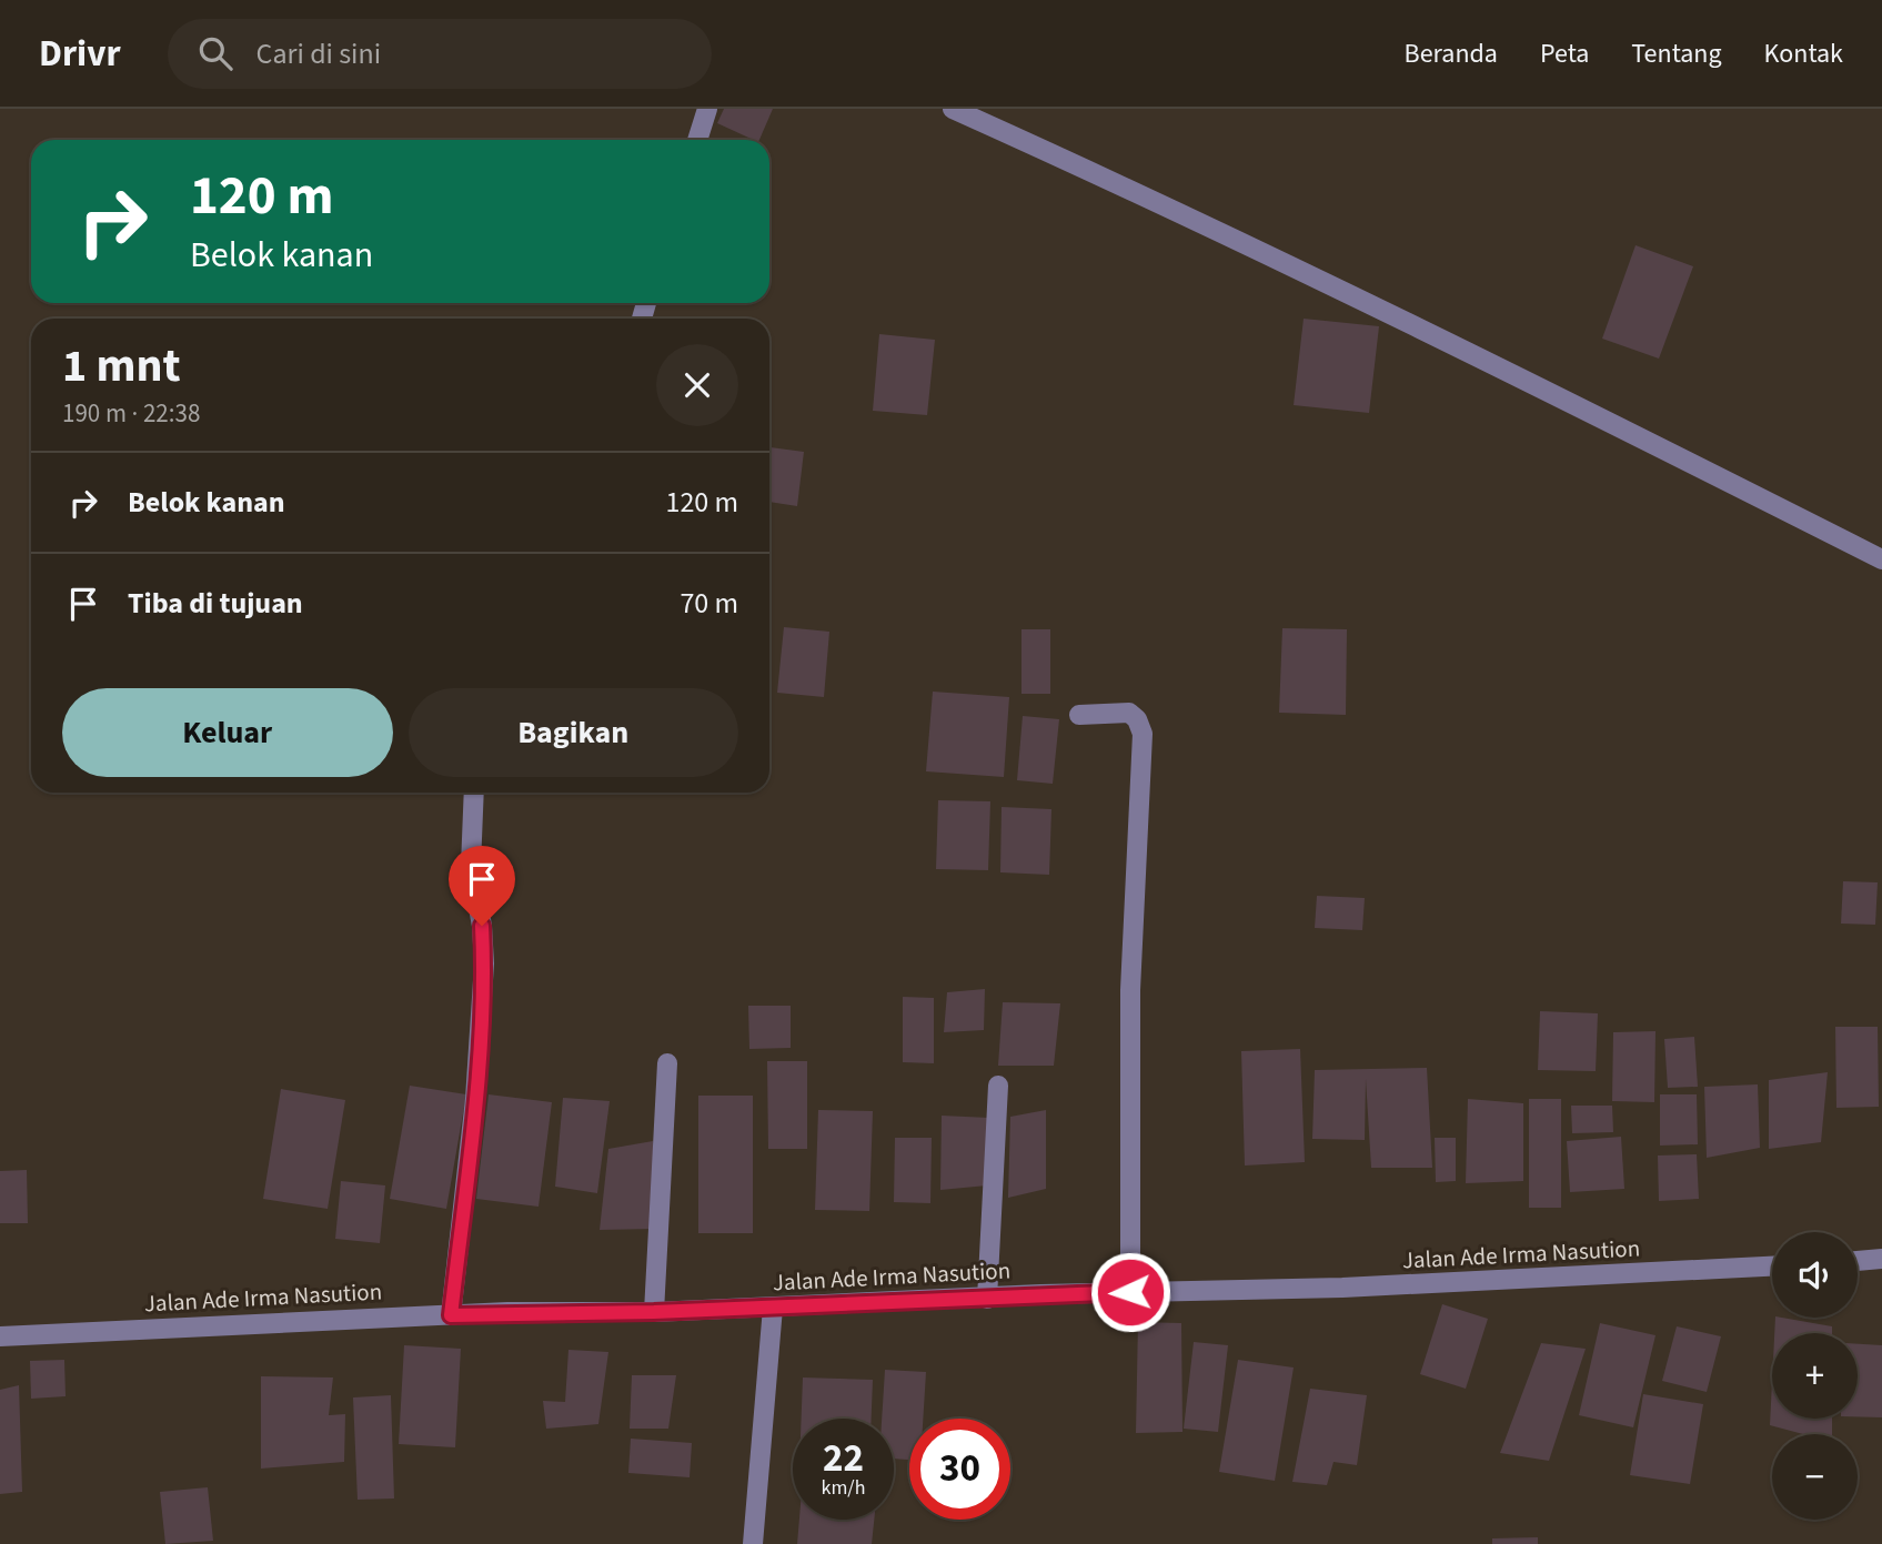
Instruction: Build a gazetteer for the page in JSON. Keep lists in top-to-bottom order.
{
  "streets": {
    "street": ["Jalan Ade Irma Nasution"]
  },
  "page": {
    "header": "Drivr",
    "search": "Cari di sini",
    "nav": [
      "Beranda",
      "Peta",
      "Tentang",
      "Kontak"
    ],
    "turn": ["120 m", "Belok kanan"],
    "heading": ["1 mnt", "190 m · 22:38"],
    "list": [
      {
        "name": "Belok kanan",
        "value": "120 m"
      },
      {
        "name": "Tiba di tujuan",
        "value": "70 m"
      }
    ],
    "buttons": ["Keluar", "Bagikan"],
    "map_buttons": ["+", "−"],
    "speed": "22 km/h",
    "limit": "30"
  }
}
